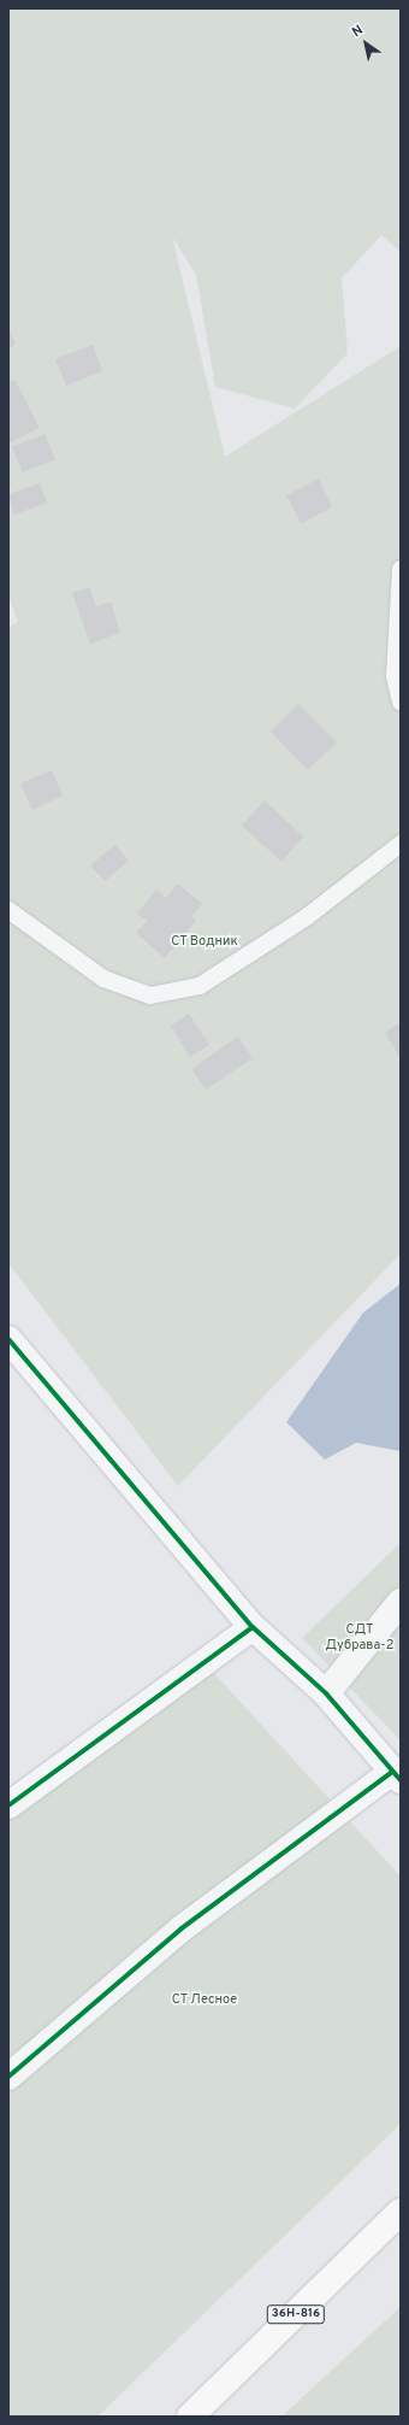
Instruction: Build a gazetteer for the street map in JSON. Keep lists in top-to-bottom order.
{
  "streets": {
    "main road": ["36Н-816"]
  },
  "parks": ["СТ Водник", "СДТ Дубрава-2", "СТ Лесное"],
  "north": "top left"
}
